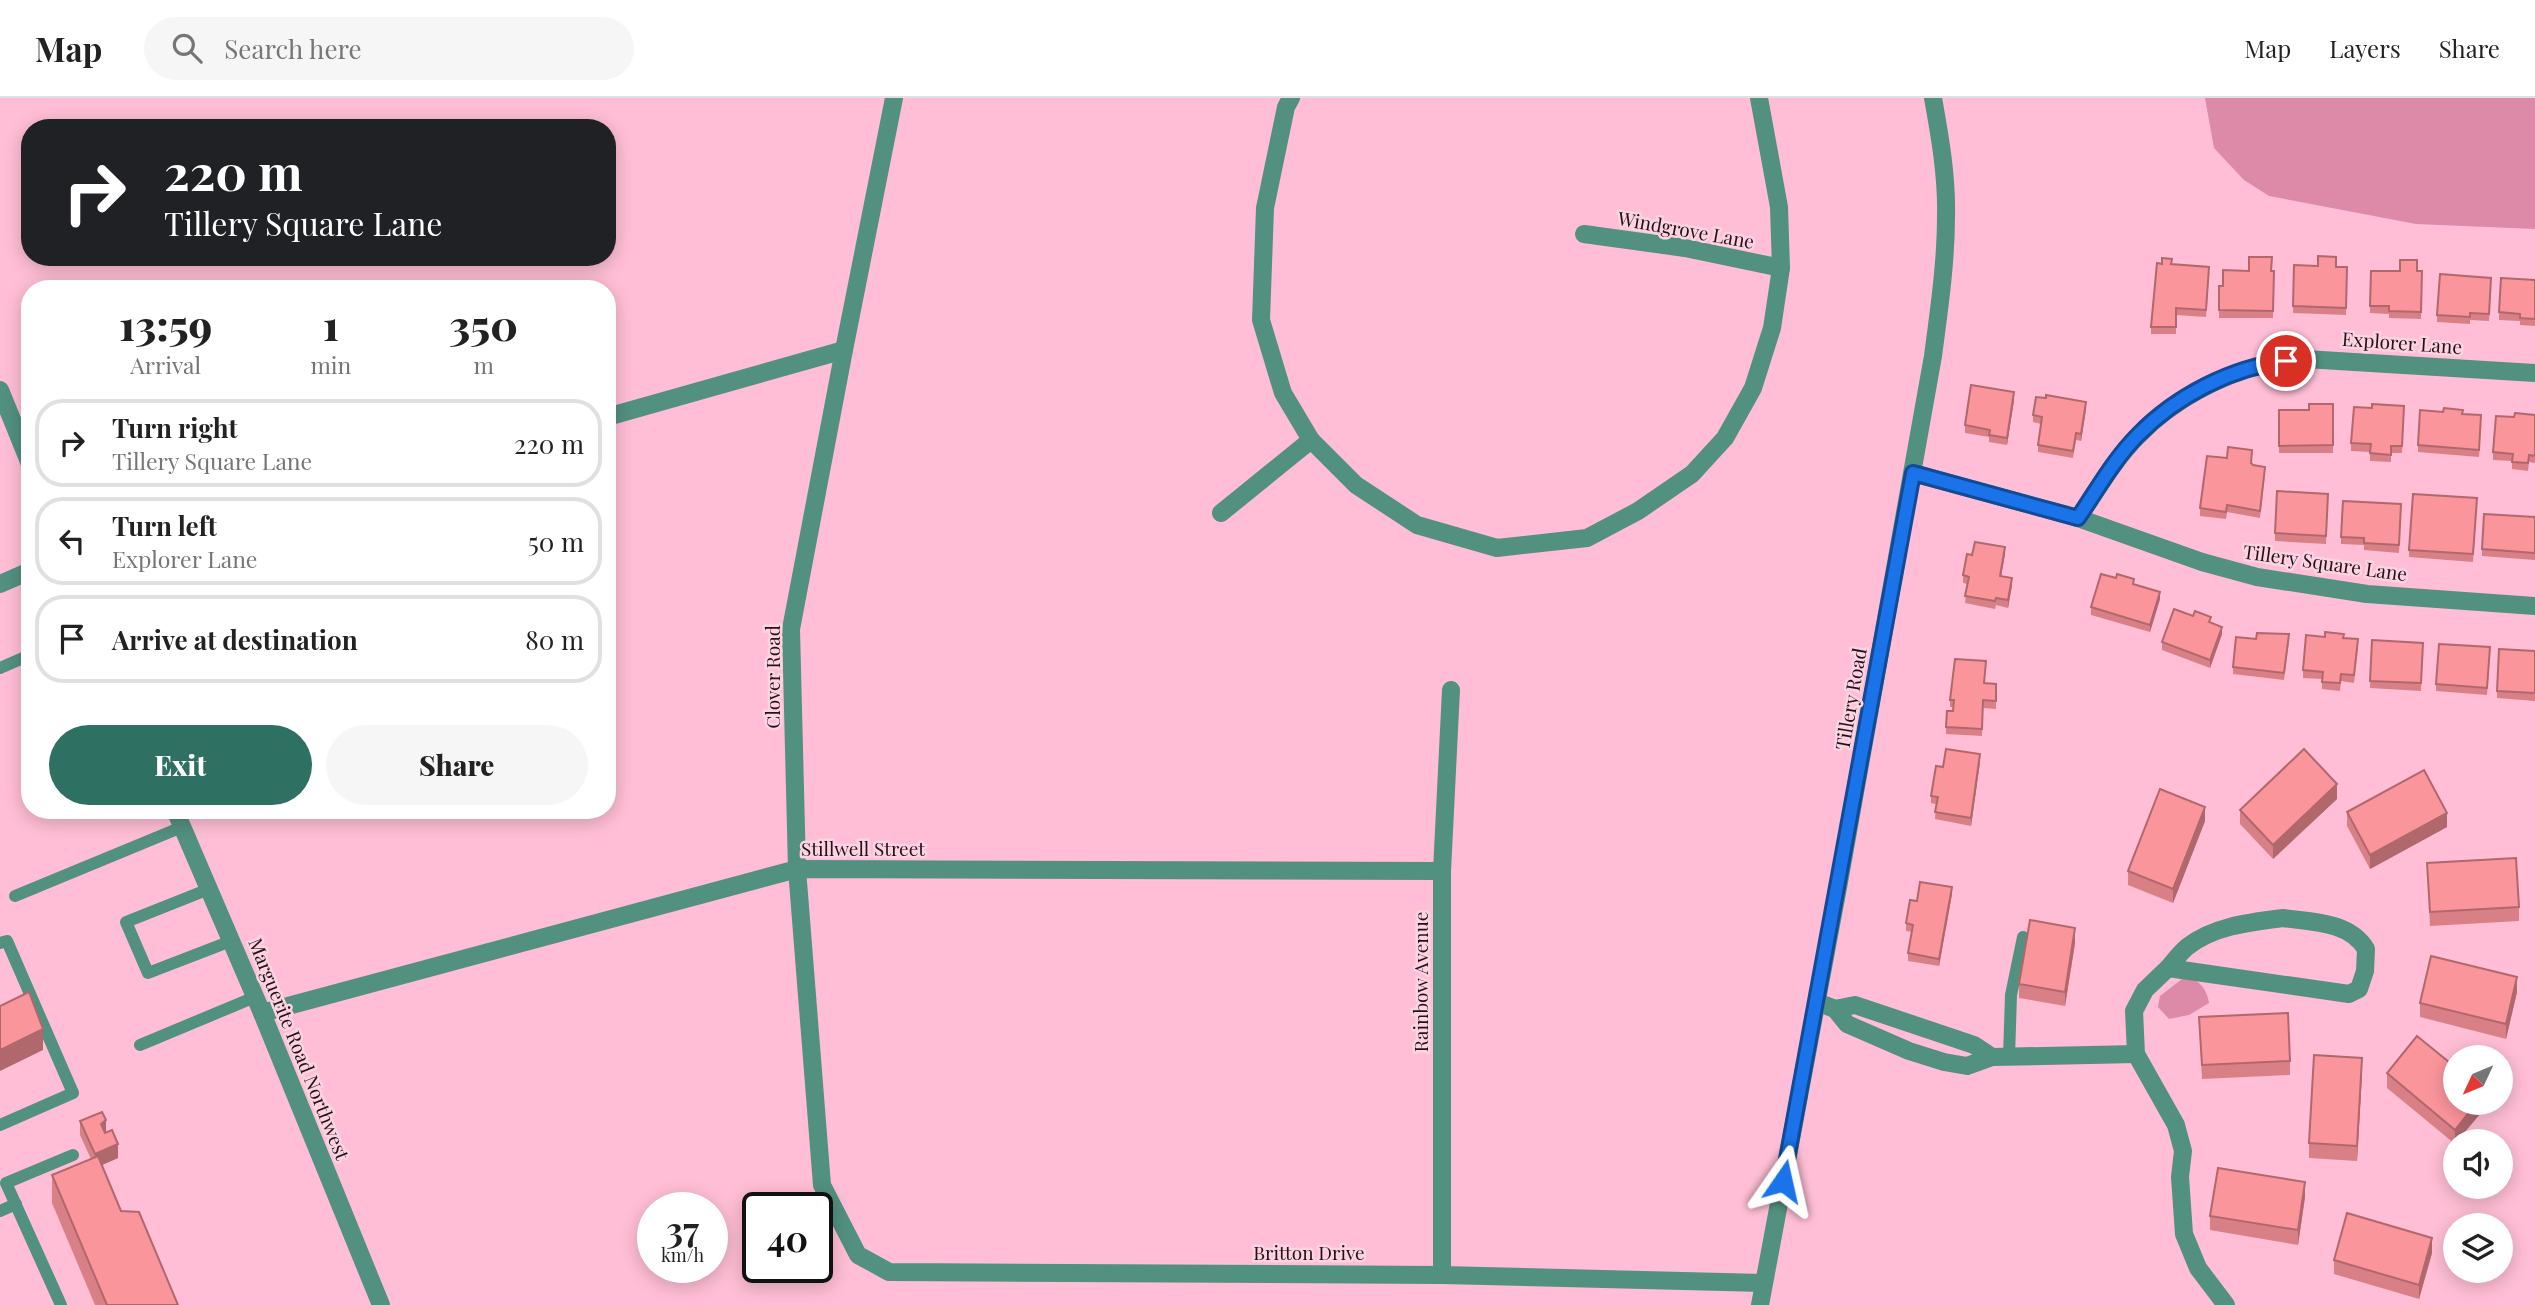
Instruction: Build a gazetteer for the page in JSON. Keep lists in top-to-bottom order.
{
  "streets": {
    "street": [
      "Windgrove Lane",
      "Explorer Lane",
      "Tillery Square Lane",
      "Clover Road",
      "Tillery Road",
      "Stillwell Street",
      "Rainbow Avenue",
      "Marguerite Road Northwest",
      "Britton Drive"
    ]
  },
  "crossings": [
    ["Explorer Lane", "Tillery Square Lane"],
    ["Tillery Square Lane", "Tillery Road"],
    ["Clover Road", "Stillwell Street"],
    ["Clover Road", "Britton Drive"],
    ["Tillery Road", "Britton Drive"],
    ["Stillwell Street", "Rainbow Avenue"],
    ["Stillwell Street", "Marguerite Road Northwest"],
    ["Rainbow Avenue", "Britton Drive"]
  ],
  "north": "bottom left",
  "page": {
    "header": "Map",
    "search": "Search here",
    "nav": ["Map", "Layers", "Share"],
    "turn": ["220 m", "Tillery Square Lane"],
    "eta": [
      "13:59",
      "Arrival",
      "1",
      "min",
      "350",
      "m"
    ],
    "list": [
      {
        "name": "Turn right",
        "note": "Tillery Square Lane",
        "value": "220 m"
      },
      {
        "name": "Turn left",
        "note": "Explorer Lane",
        "value": "50 m"
      },
      {
        "name": "Arrive at destination",
        "value": "80 m"
      }
    ],
    "buttons": ["Exit", "Share"],
    "speed": "37 km/h",
    "limit": "40"
  }
}
